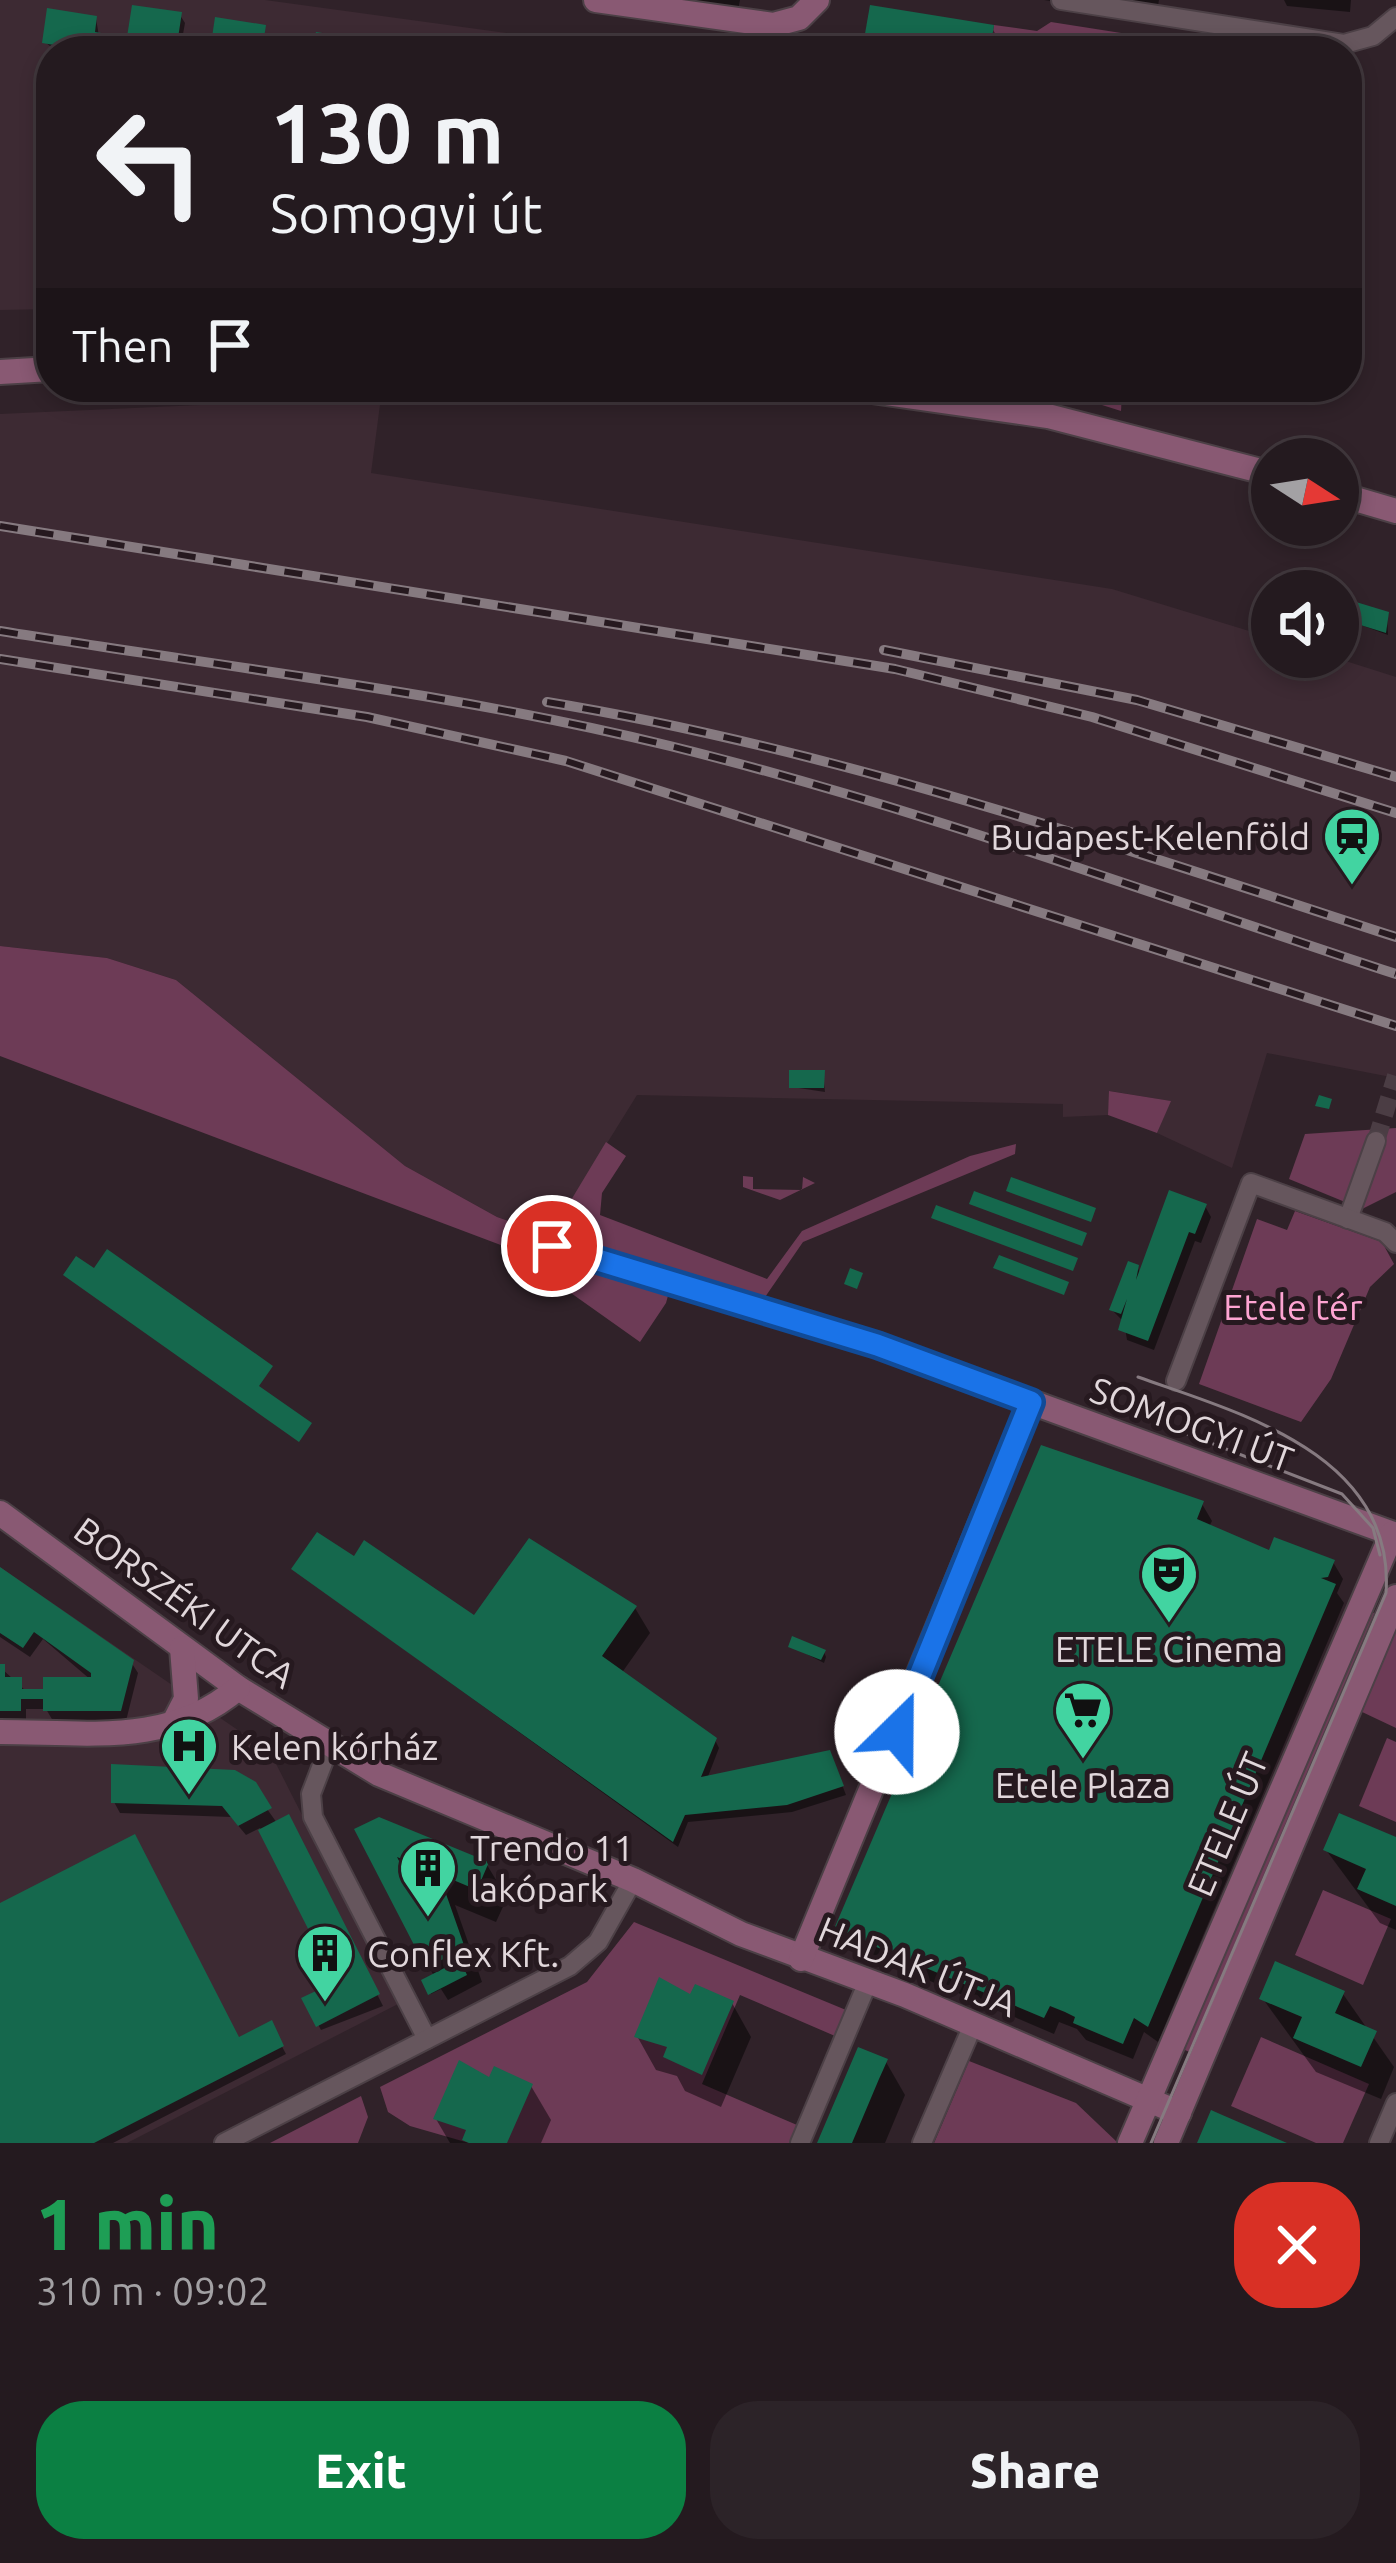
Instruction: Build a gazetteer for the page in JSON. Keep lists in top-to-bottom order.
{
  "streets": {
    "main road": [
      "SOMOGYI ÚT",
      "BORSZÉKI UTCA",
      "ETELE ÚT",
      "HADAK ÚTJA"
    ]
  },
  "crossings": [
    ["SOMOGYI ÚT", "ETELE ÚT"],
    ["BORSZÉKI UTCA", "HADAK ÚTJA"],
    ["ETELE ÚT", "HADAK ÚTJA"]
  ],
  "parks": ["Etele tér"],
  "places": {
    "station": ["Budapest-Kelenföld"],
    "theatre": ["ETELE Cinema"],
    "supermarket": ["Etele Plaza"],
    "hospital": ["Kelen kórház"],
    "building": ["Trendo 11 lakópark", "Conflex Kft."]
  },
  "north": "right",
  "page": {
    "turn": ["130 m", "Somogyi út"],
    "then": "Then",
    "heading": ["1 min", "310 m · 09:02"],
    "buttons": ["Exit", "Share"]
  }
}
